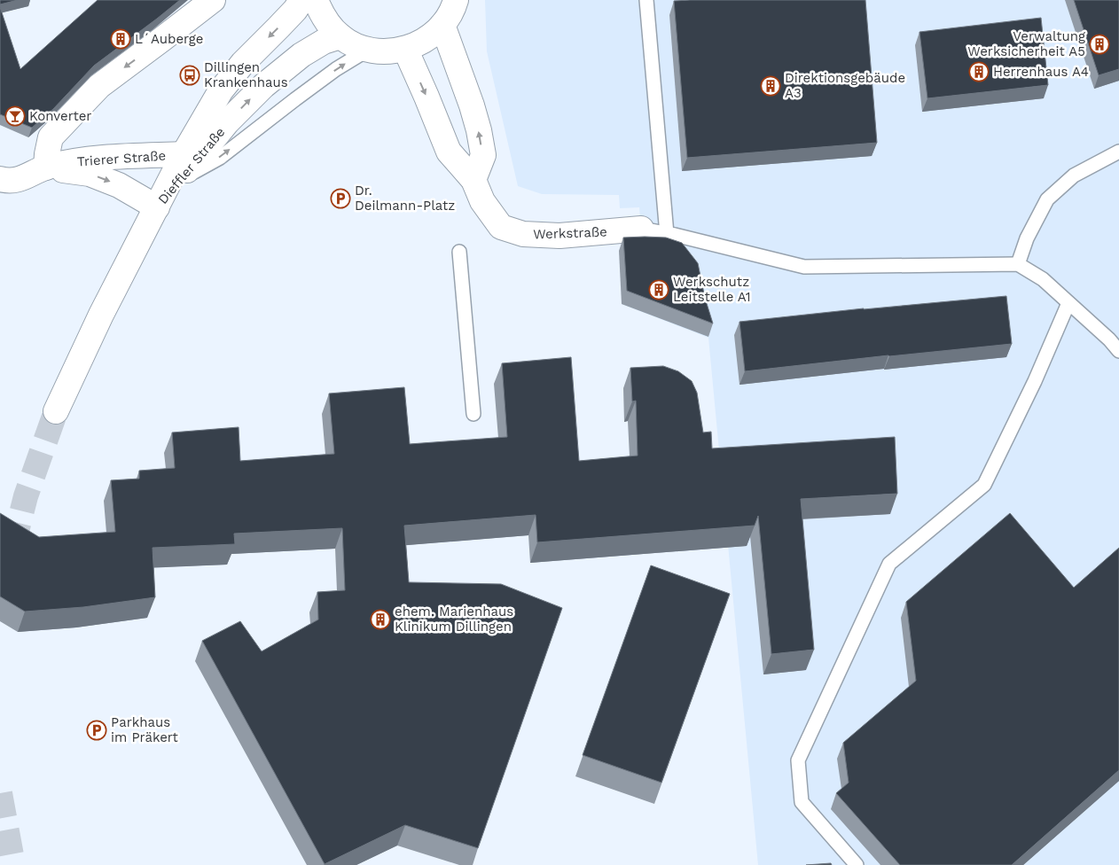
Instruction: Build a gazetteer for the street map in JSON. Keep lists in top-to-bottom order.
{
  "streets": {
    "street": ["Trierer Straße", "Dieffler Straße", "Werkstraße"]
  },
  "crossings": [
    ["Trierer Straße", "Dieffler Straße"]
  ],
  "places": {
    "building": [
      "L´Auberge",
      "Verwaltung Werksicherheit A5",
      "Herrenhaus A4",
      "Direktionsgebäude A3",
      "Werkschutz Leitstelle A1",
      "ehem. Marienhaus Klinikum Dillingen"
    ],
    "bus stop": ["Dillingen Krankenhaus"],
    "bar": ["Konverter"],
    "parking": ["Dr. Deilmann-Platz", "Parkhaus im Präkert"]
  }
}
